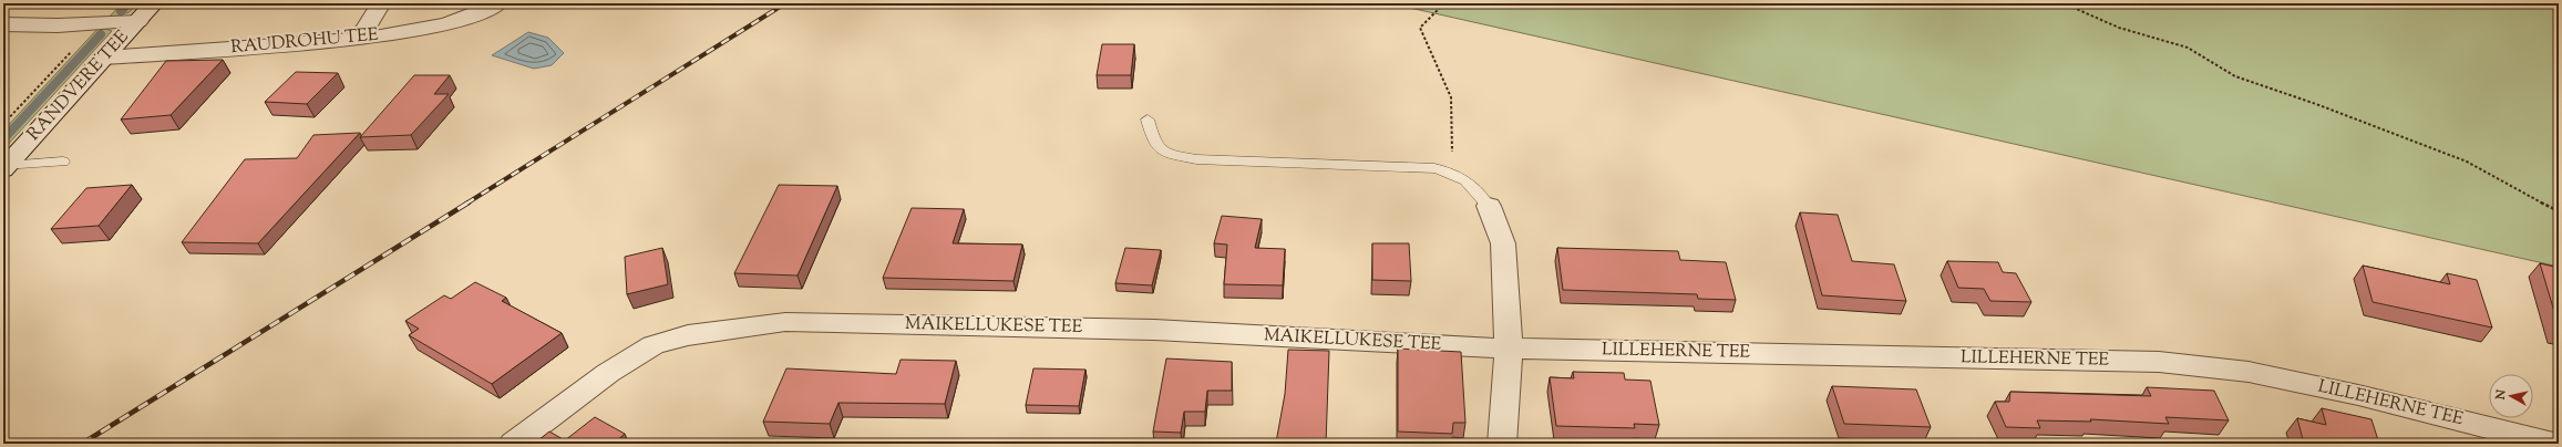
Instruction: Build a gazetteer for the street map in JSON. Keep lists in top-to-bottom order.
{
  "streets": {
    "street": [
      "RAUDROHU TEE",
      "RANDVERE TEE",
      "MAIKELLUKESE TEE",
      "LILLEHERNE TEE"
    ]
  },
  "crossings": [
    ["RAUDROHU TEE", "RANDVERE TEE"],
    ["MAIKELLUKESE TEE", "LILLEHERNE TEE"]
  ],
  "north": "left"
}
